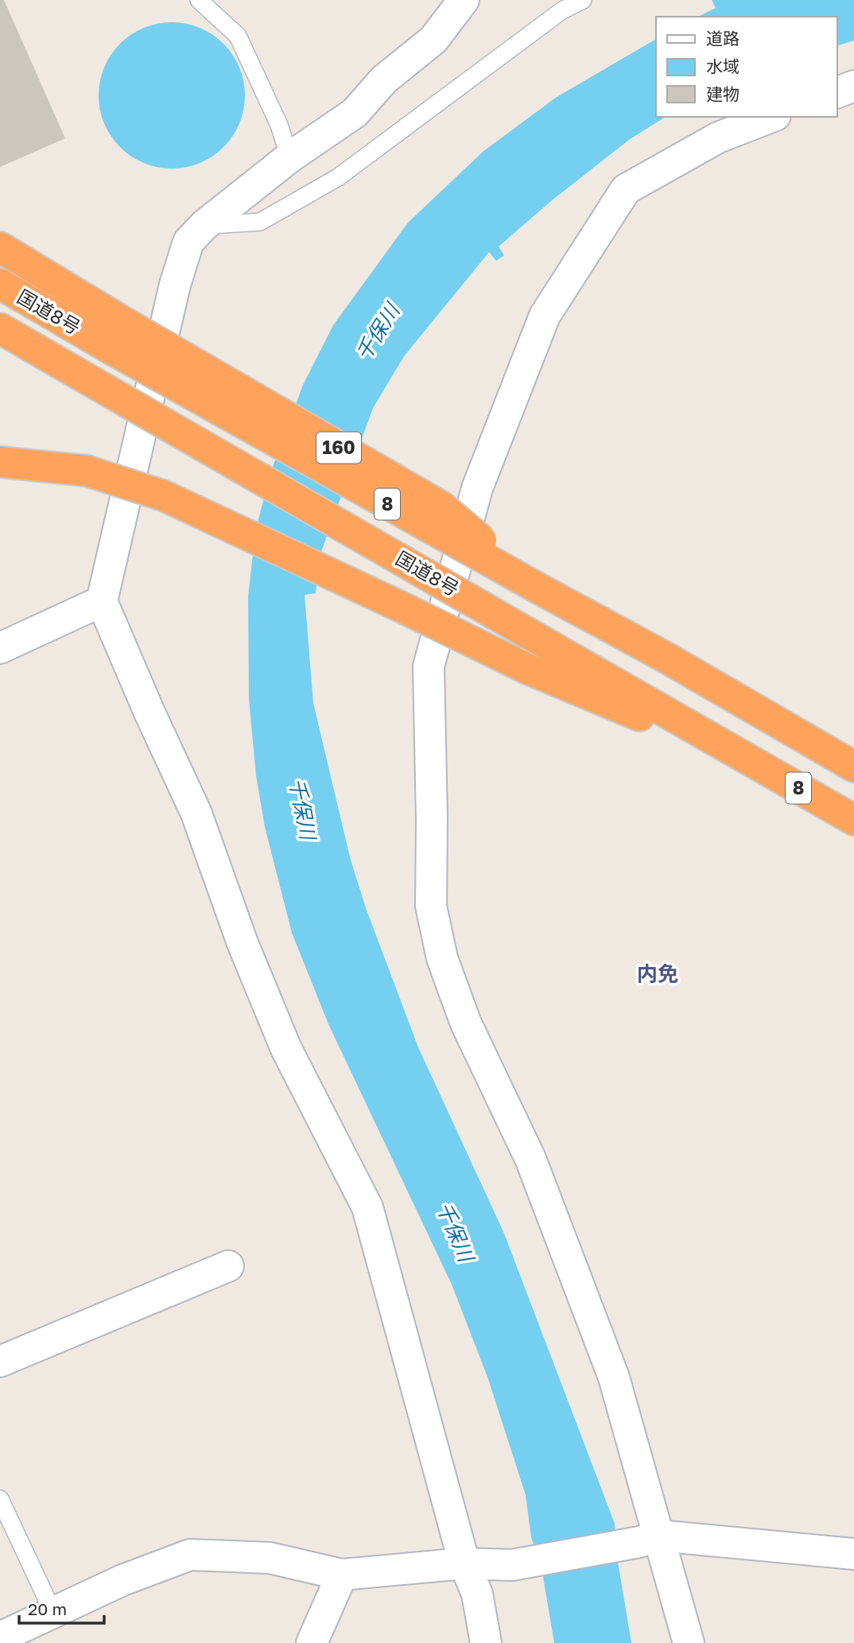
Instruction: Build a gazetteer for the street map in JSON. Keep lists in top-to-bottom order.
{
  "streets": {
    "highway": ["国道8号", "8"]
  },
  "districts": ["内免"],
  "water": ["千保川"],
  "legend": ["道路", "水域", "建物"],
  "scale_bar": "20 m"
}
